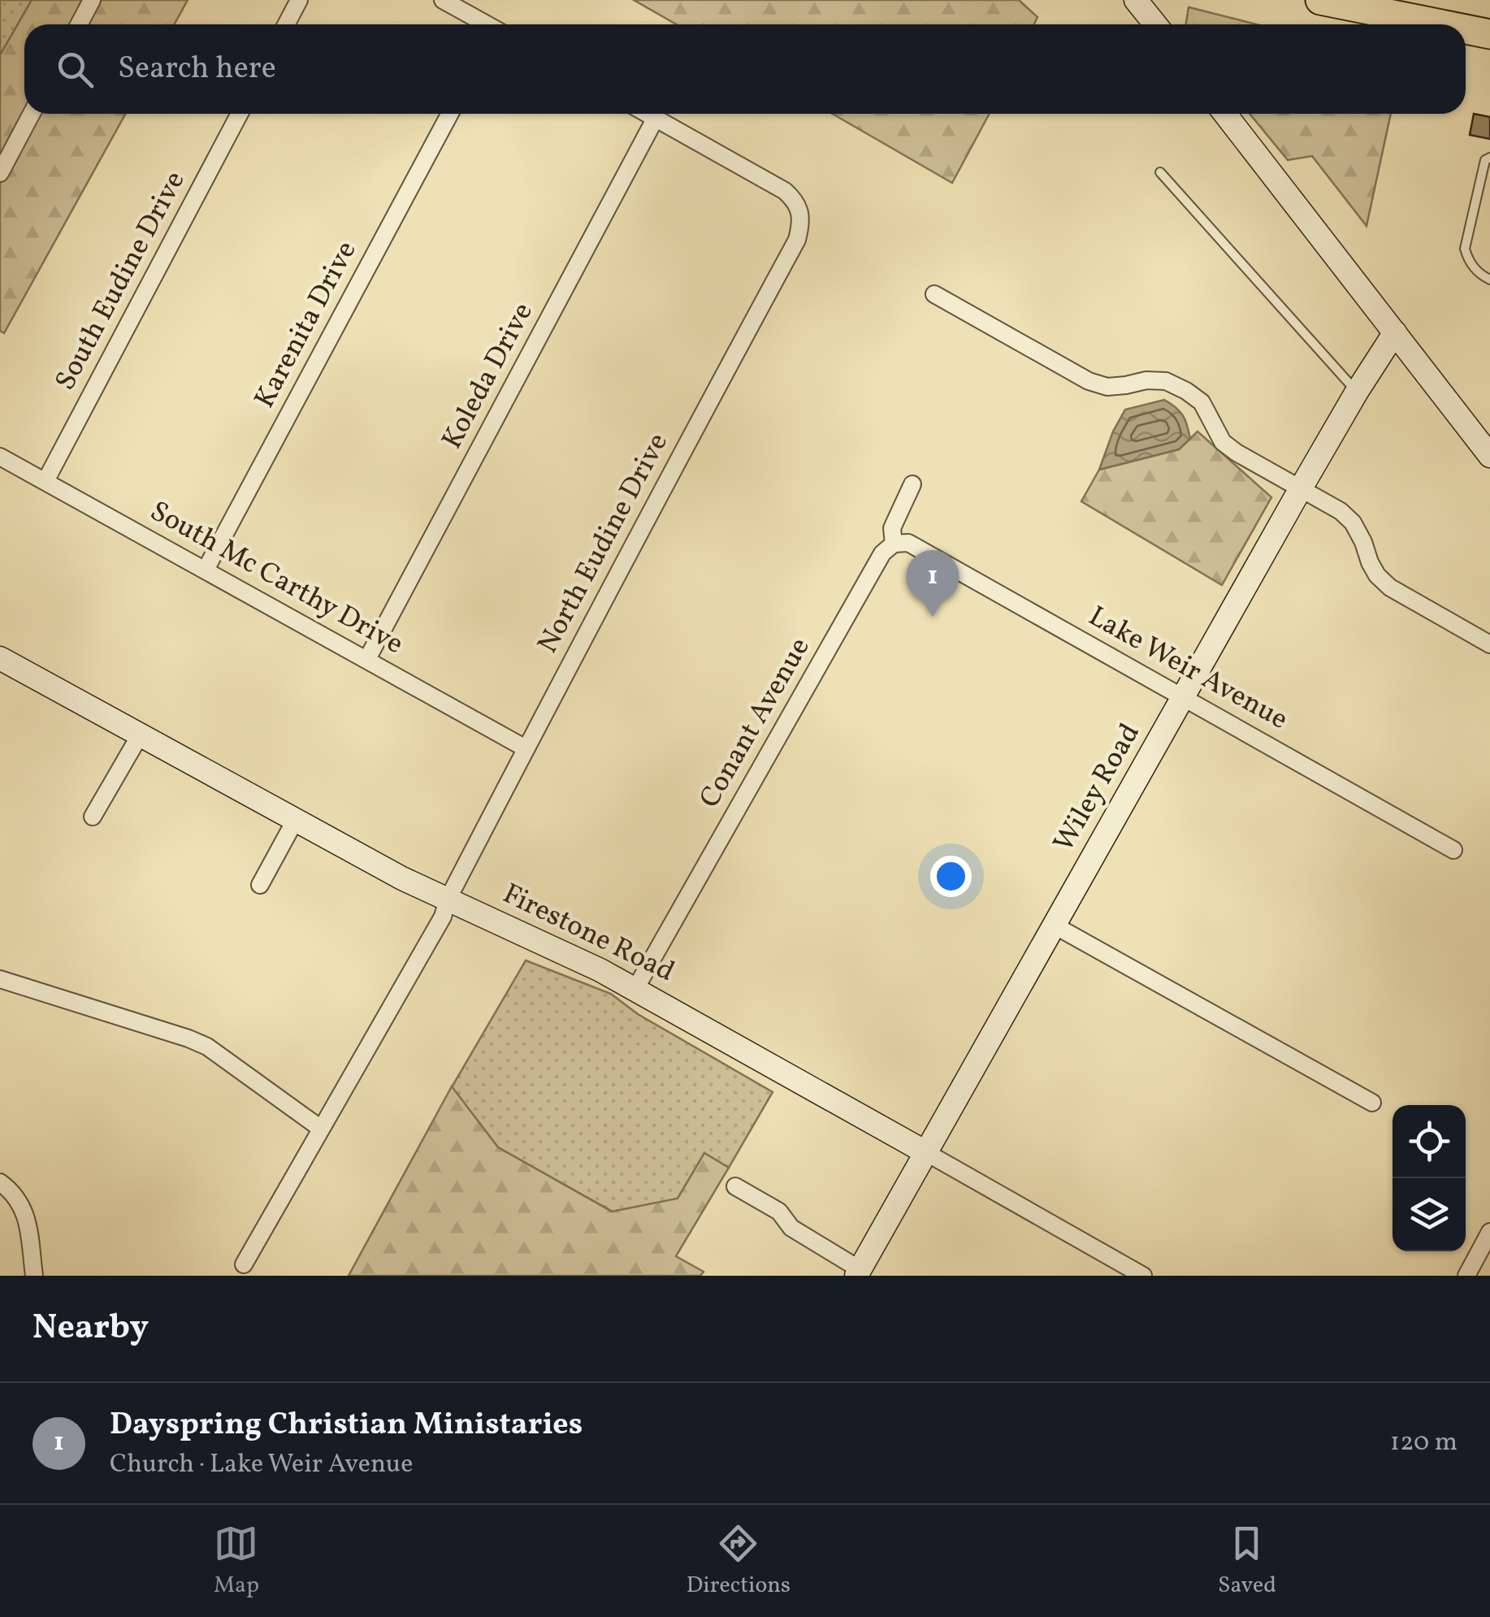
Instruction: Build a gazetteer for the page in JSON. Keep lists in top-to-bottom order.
{
  "streets": {
    "street": [
      "South Eudine Drive",
      "Karenita Drive",
      "Koleda Drive",
      "North Eudine Drive",
      "South Mc Carthy Drive",
      "Lake Weir Avenue",
      "Conant Avenue",
      "Wiley Road",
      "Firestone Road"
    ]
  },
  "crossings": [
    ["South Eudine Drive", "South Mc Carthy Drive"],
    ["Karenita Drive", "South Mc Carthy Drive"],
    ["Koleda Drive", "North Eudine Drive"],
    ["Koleda Drive", "South Mc Carthy Drive"],
    ["North Eudine Drive", "South Mc Carthy Drive"],
    ["North Eudine Drive", "Firestone Road"],
    ["Lake Weir Avenue", "Conant Avenue"],
    ["Lake Weir Avenue", "Wiley Road"],
    ["Conant Avenue", "Firestone Road"],
    ["Wiley Road", "Firestone Road"]
  ],
  "page": {
    "search": "Search here",
    "pins": "1",
    "heading": "Nearby",
    "list": [
      {
        "mark": "1",
        "name": "Dayspring Christian Ministaries",
        "note": "Church · Lake Weir Avenue",
        "value": "120 m"
      }
    ],
    "nav": ["Map", "Directions", "Saved"]
  }
}
